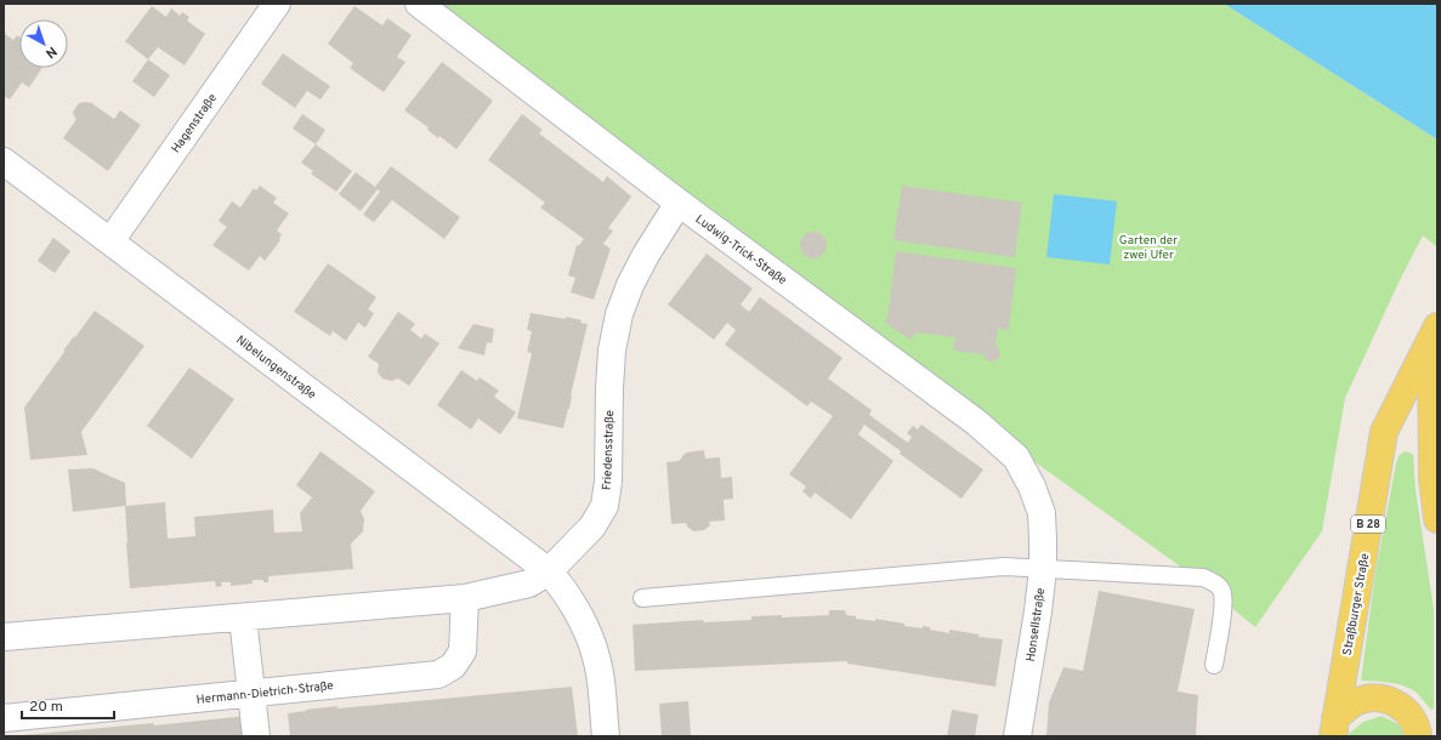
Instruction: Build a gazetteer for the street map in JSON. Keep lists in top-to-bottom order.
{
  "streets": {
    "main road": ["B 28", "Straßburger Straße"],
    "street": [
      "Hagenstraße",
      "Ludwig-Trick-Straße",
      "Nibelungenstraße",
      "Friedensstraße",
      "Honsellstraße",
      "Hermann-Dietrich-Straße"
    ]
  },
  "crossings": [
    ["Hagenstraße", "Nibelungenstraße"],
    ["Ludwig-Trick-Straße", "Friedensstraße"],
    ["Ludwig-Trick-Straße", "Honsellstraße"],
    ["Nibelungenstraße", "Friedensstraße"]
  ],
  "parks": ["Garten der zwei Ufer"],
  "scale_bar": "20 m",
  "north": "bottom right"
}
